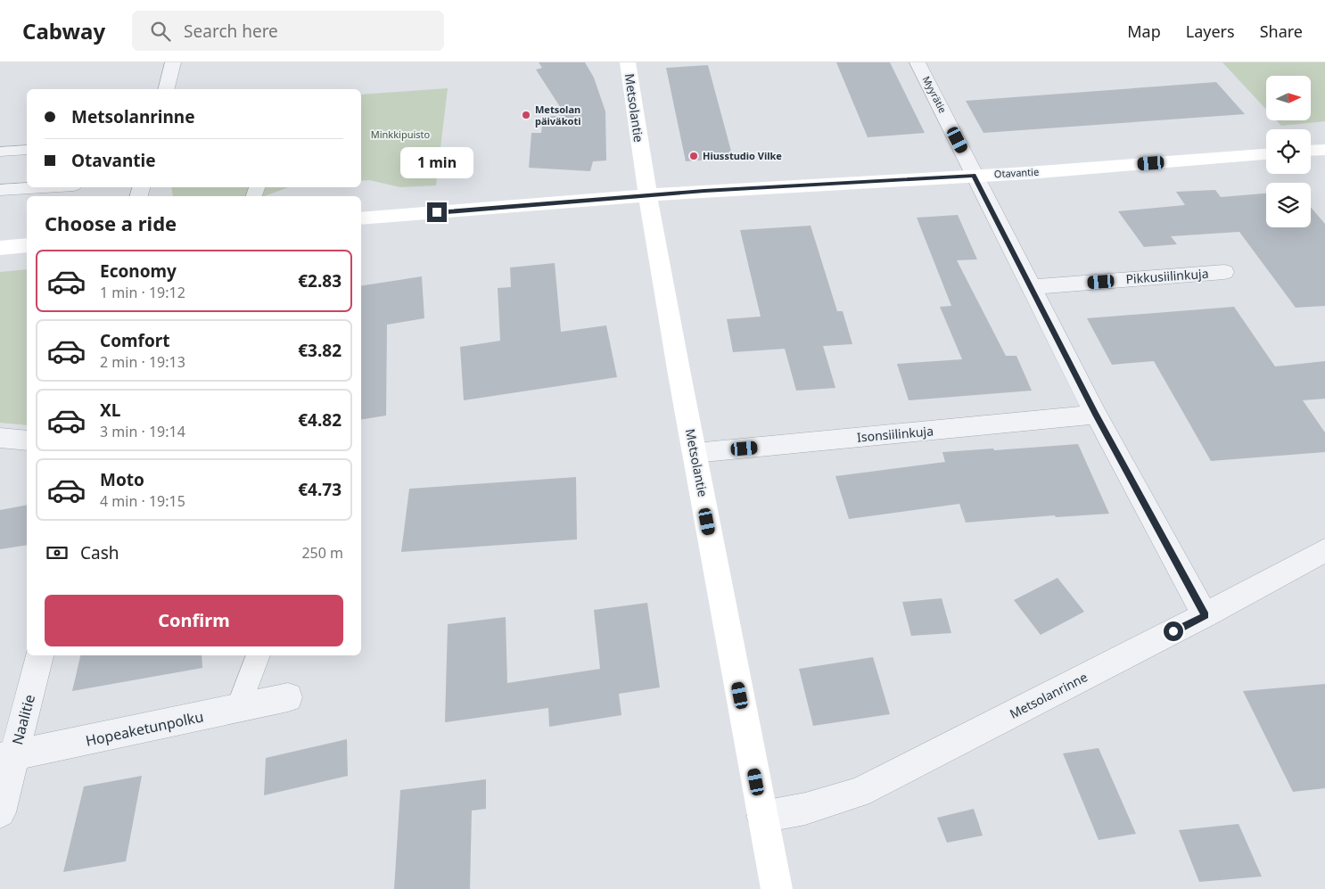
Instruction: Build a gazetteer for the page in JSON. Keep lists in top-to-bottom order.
{
  "streets": {
    "street": [
      "Myyrätie",
      "Metsolantie",
      "Otavantie",
      "Pikkusiilinkuja",
      "Isonsiilinkuja",
      "Metsolanrinne",
      "Naalitie",
      "Hopeaketunpolku"
    ]
  },
  "crossings": [
    ["Myyrätie", "Otavantie"],
    ["Myyrätie", "Pikkusiilinkuja"],
    ["Myyrätie", "Isonsiilinkuja"],
    ["Myyrätie", "Metsolanrinne"],
    ["Metsolantie", "Otavantie"],
    ["Metsolantie", "Isonsiilinkuja"],
    ["Metsolantie", "Metsolanrinne"],
    ["Naalitie", "Hopeaketunpolku"]
  ],
  "parks": ["Minkkipuisto"],
  "places": ["Metsolan päiväkoti", "Hiusstudio Vilke"],
  "north": "right",
  "page": {
    "header": "Cabway",
    "search": "Search here",
    "nav": ["Map", "Layers", "Share"],
    "banner": ["Metsolanrinne", "Otavantie"],
    "bubble": "1 min",
    "heading": "Choose a ride",
    "list": [
      {
        "name": "Economy",
        "note": "1 min · 19:12",
        "value": "€2.83"
      },
      {
        "name": "Comfort",
        "note": "2 min · 19:13",
        "value": "€3.82"
      },
      {
        "name": "XL",
        "note": "3 min · 19:14",
        "value": "€4.82"
      },
      {
        "name": "Moto",
        "note": "4 min · 19:15",
        "value": "€4.73"
      }
    ],
    "pay": ["Cash", "250 m"],
    "buttons": "Confirm"
  }
}
